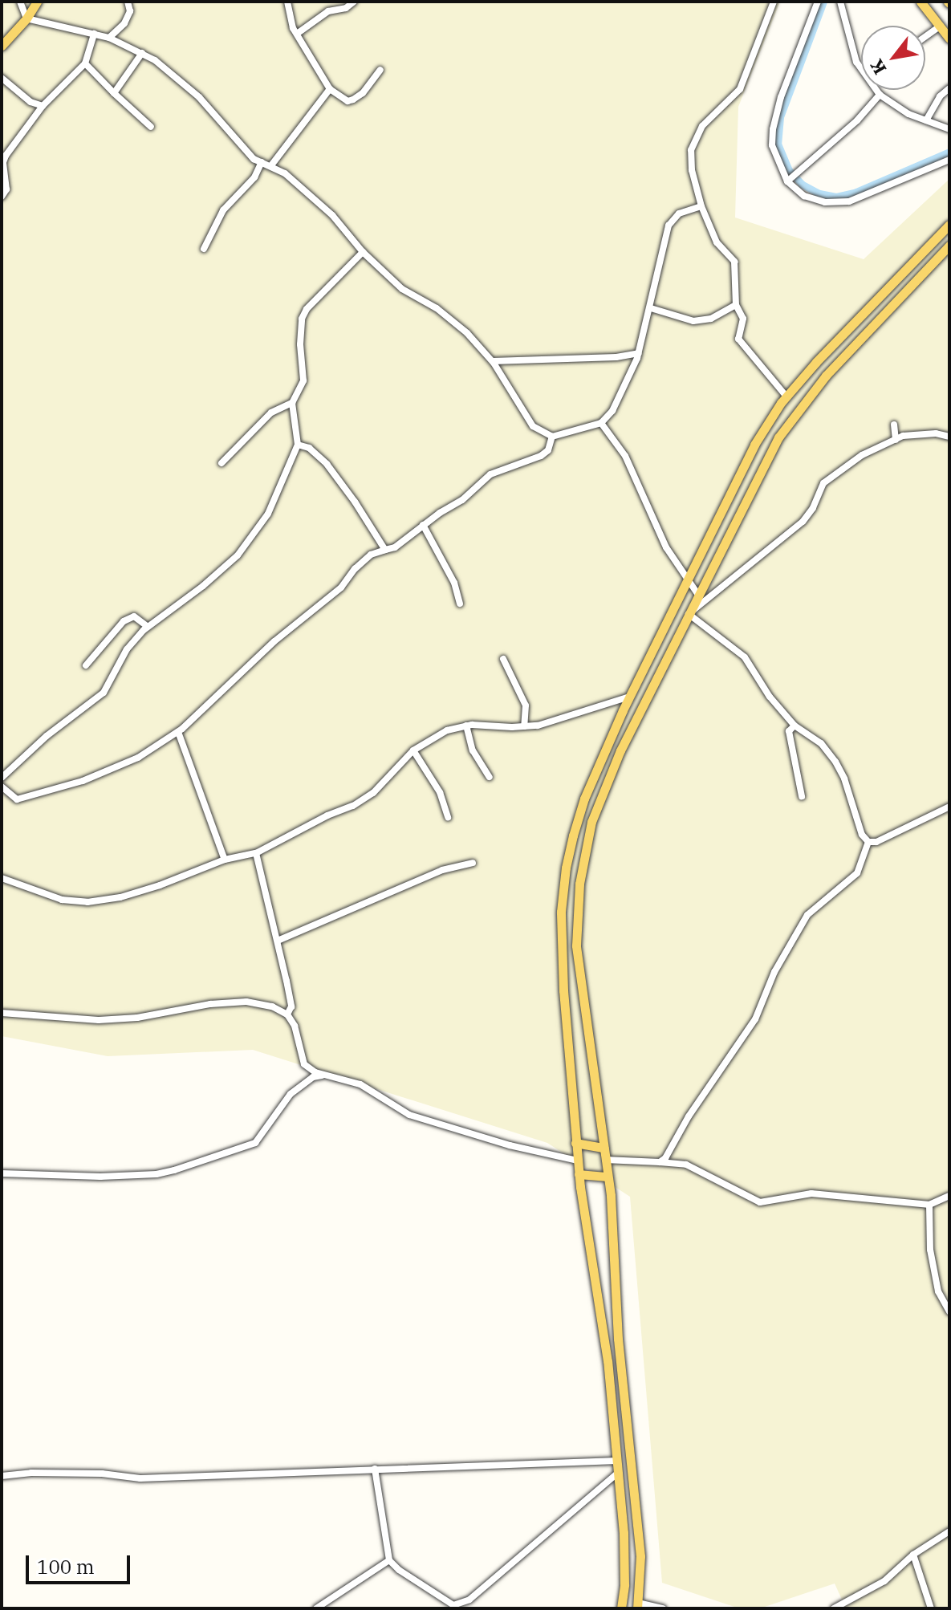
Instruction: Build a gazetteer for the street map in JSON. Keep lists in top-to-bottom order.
{
  "scale_bar": "100 m",
  "north": "bottom left"
}
